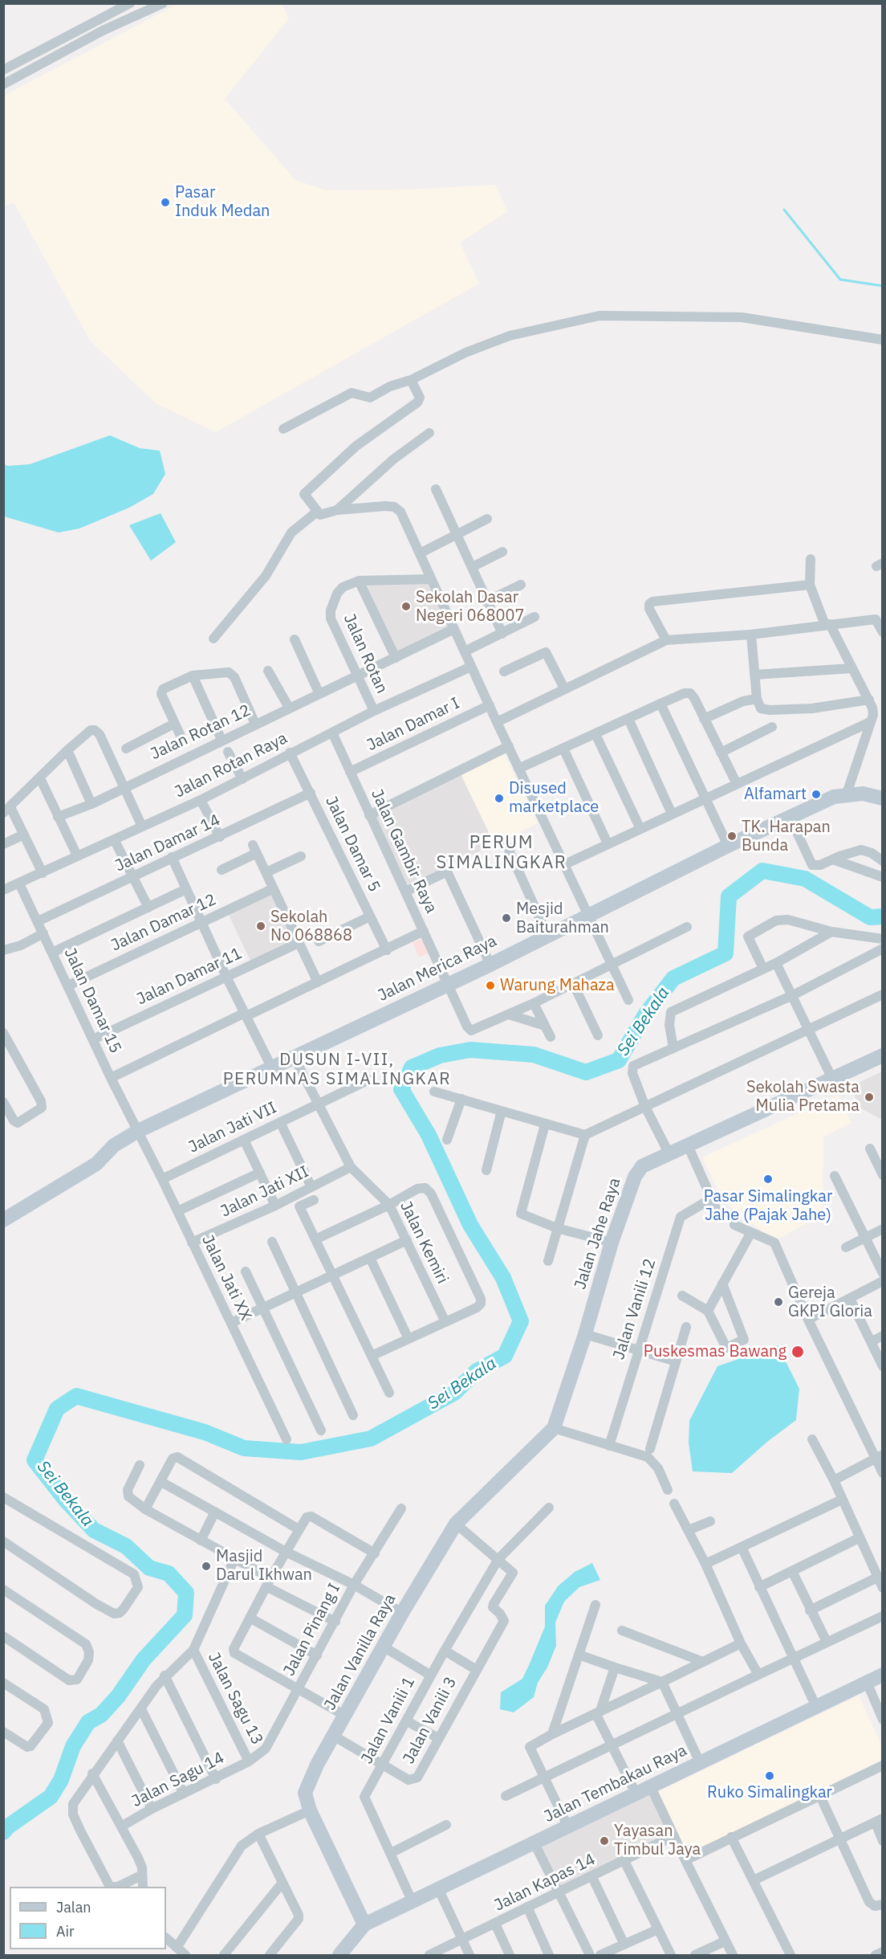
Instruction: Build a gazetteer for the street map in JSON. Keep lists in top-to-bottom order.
{
  "streets": {
    "street": [
      "Jalan Rotan",
      "Jalan Damar I",
      "Jalan Rotan 12",
      "Jalan Rotan Raya",
      "Jalan Damar 14",
      "Jalan Damar 5",
      "Jalan Gambir Raya",
      "Jalan Damar 12",
      "Jalan Merica Raya",
      "Jalan Damar 11",
      "Jalan Damar 15",
      "Jalan Jati VII",
      "Jalan Jati XII",
      "Jalan Jahe Raya",
      "Jalan Kemiri",
      "Jalan Jati XX",
      "Jalan Vanili 12",
      "Jalan Pinang I",
      "Jalan Vanilla Raya",
      "Jalan Sagu 13",
      "Jalan Vanili 1",
      "Jalan Vanili 3",
      "Jalan Sagu 14",
      "Jalan Tembakau Raya",
      "Jalan Kapas 14"
    ]
  },
  "crossings": [
    ["Jalan Rotan", "Jalan Rotan 12"],
    ["Jalan Rotan", "Jalan Rotan Raya"],
    ["Jalan Damar I", "Jalan Gambir Raya"],
    ["Jalan Rotan Raya", "Jalan Damar 5"],
    ["Jalan Rotan Raya", "Jalan Gambir Raya"],
    ["Jalan Rotan Raya", "Jalan Damar 15"],
    ["Jalan Damar 14", "Jalan Damar 5"],
    ["Jalan Damar 14", "Jalan Damar 15"],
    ["Jalan Gambir Raya", "Jalan Merica Raya"],
    ["Jalan Damar 12", "Jalan Damar 15"],
    ["Jalan Merica Raya", "Jalan Damar 15"],
    ["Jalan Merica Raya", "Jalan Kemiri"],
    ["Jalan Merica Raya", "Jalan Jati XX"],
    ["Jalan Damar 11", "Jalan Damar 15"],
    ["Jalan Damar 15", "Jalan Jati XX"],
    ["Jalan Jati VII", "Jalan Kemiri"],
    ["Jalan Jati VII", "Jalan Jati XX"],
    ["Jalan Jati XII", "Jalan Kemiri"],
    ["Jalan Jati XII", "Jalan Jati XX"],
    ["Jalan Jahe Raya", "Jalan Vanilla Raya"],
    ["Jalan Pinang I", "Jalan Sagu 13"],
    ["Jalan Pinang I", "Jalan Sagu 14"],
    ["Jalan Vanilla Raya", "Jalan Vanili 3"],
    ["Jalan Vanilla Raya", "Jalan Tembakau Raya"],
    ["Jalan Sagu 13", "Jalan Sagu 14"],
    ["Jalan Vanili 1", "Jalan Vanili 3"],
    ["Jalan Vanili 1", "Jalan Tembakau Raya"]
  ],
  "districts": ["PERUM SIMALINGKAR", "DUSUN I-VII, PERUMNAS SIMALINGKAR"],
  "water": ["Sei Bekala"],
  "places": [
    "Pasar Induk Medan",
    "Sekolah Dasar Negeri 068007",
    "Alfamart",
    "Disused marketplace",
    "TK. Harapan Bunda",
    "Mesjid Baiturahman",
    "Sekolah No 068868",
    "Warung Mahaza",
    "Sekolah Swasta Mulia Pretama",
    "Pasar Simalingkar Jahe (Pajak Jahe)",
    "Gereja GKPI Gloria",
    "Puskesmas Bawang",
    "Masjid Darul Ikhwan",
    "Ruko Simalingkar",
    "Yayasan Timbul Jaya"
  ],
  "legend": ["Jalan", "Air"]
}
